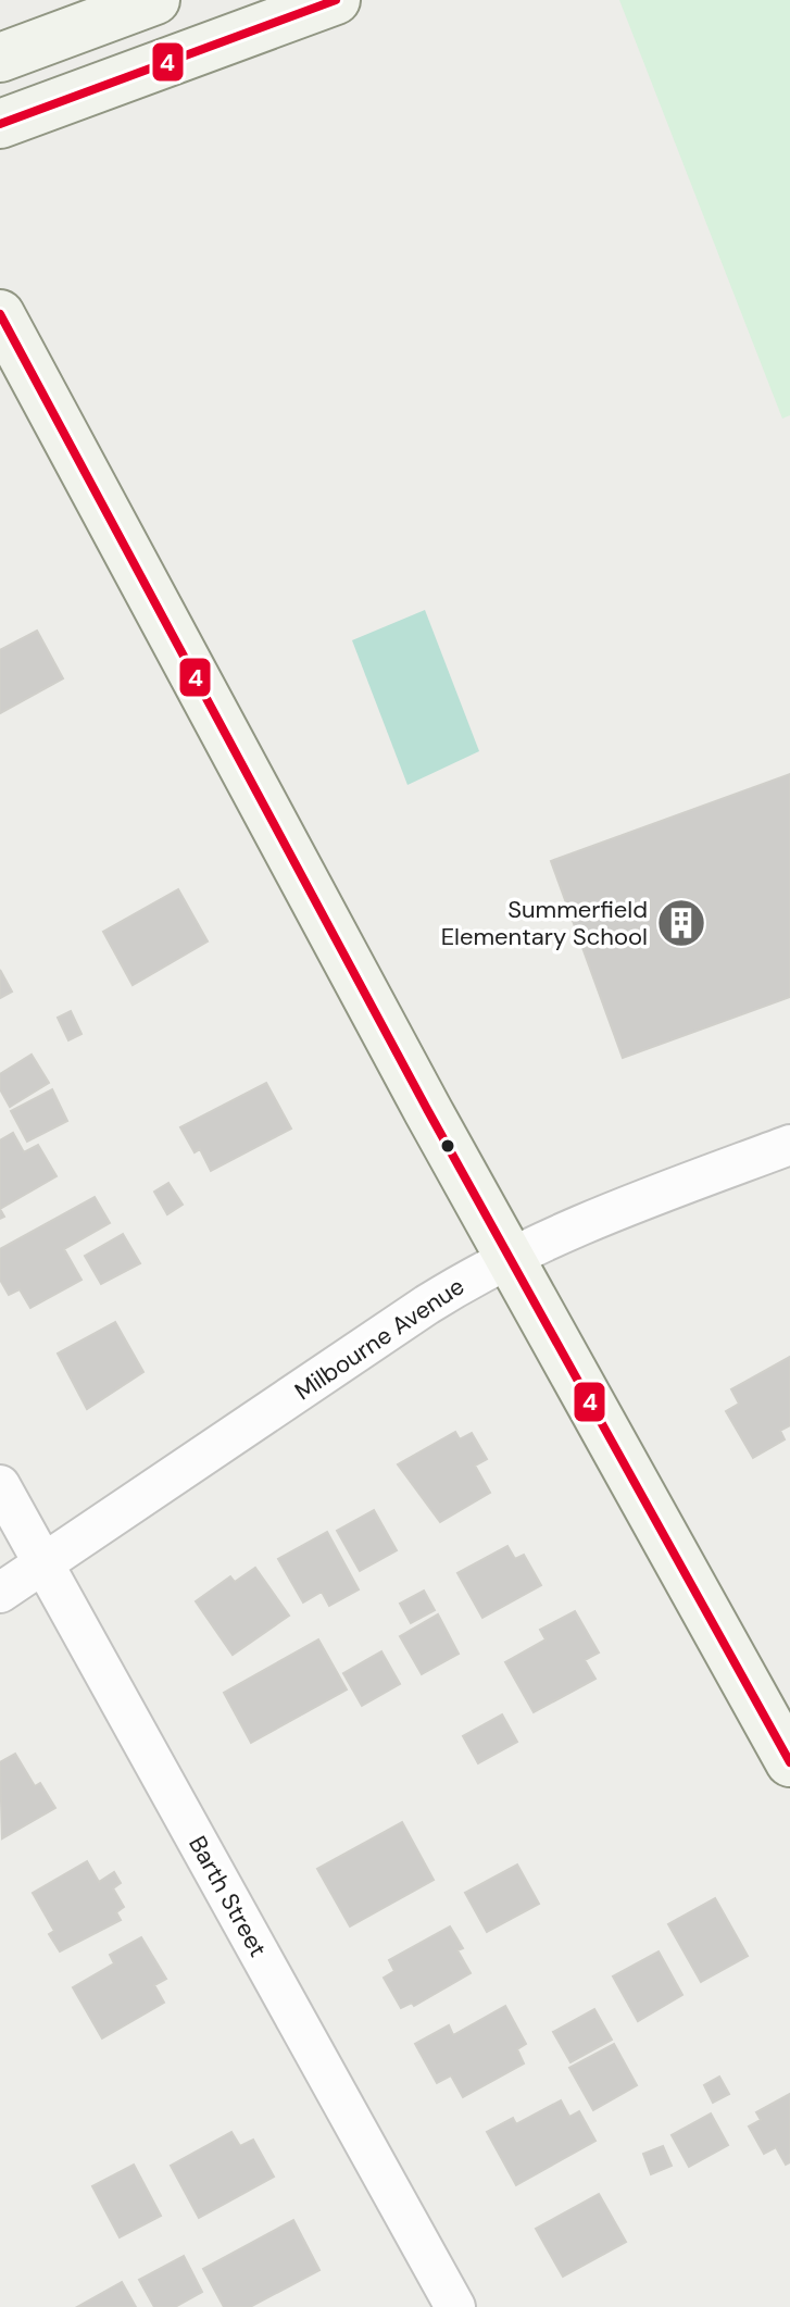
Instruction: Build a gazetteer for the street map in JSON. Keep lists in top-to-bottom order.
{
  "streets": {
    "street": ["Milbourne Avenue", "Barth Street"]
  },
  "crossings": [
    ["Milbourne Avenue", "Barth Street"]
  ],
  "places": {
    "building": ["Summerfield Elementary School"]
  },
  "lines": ["transit line 4"]
}
